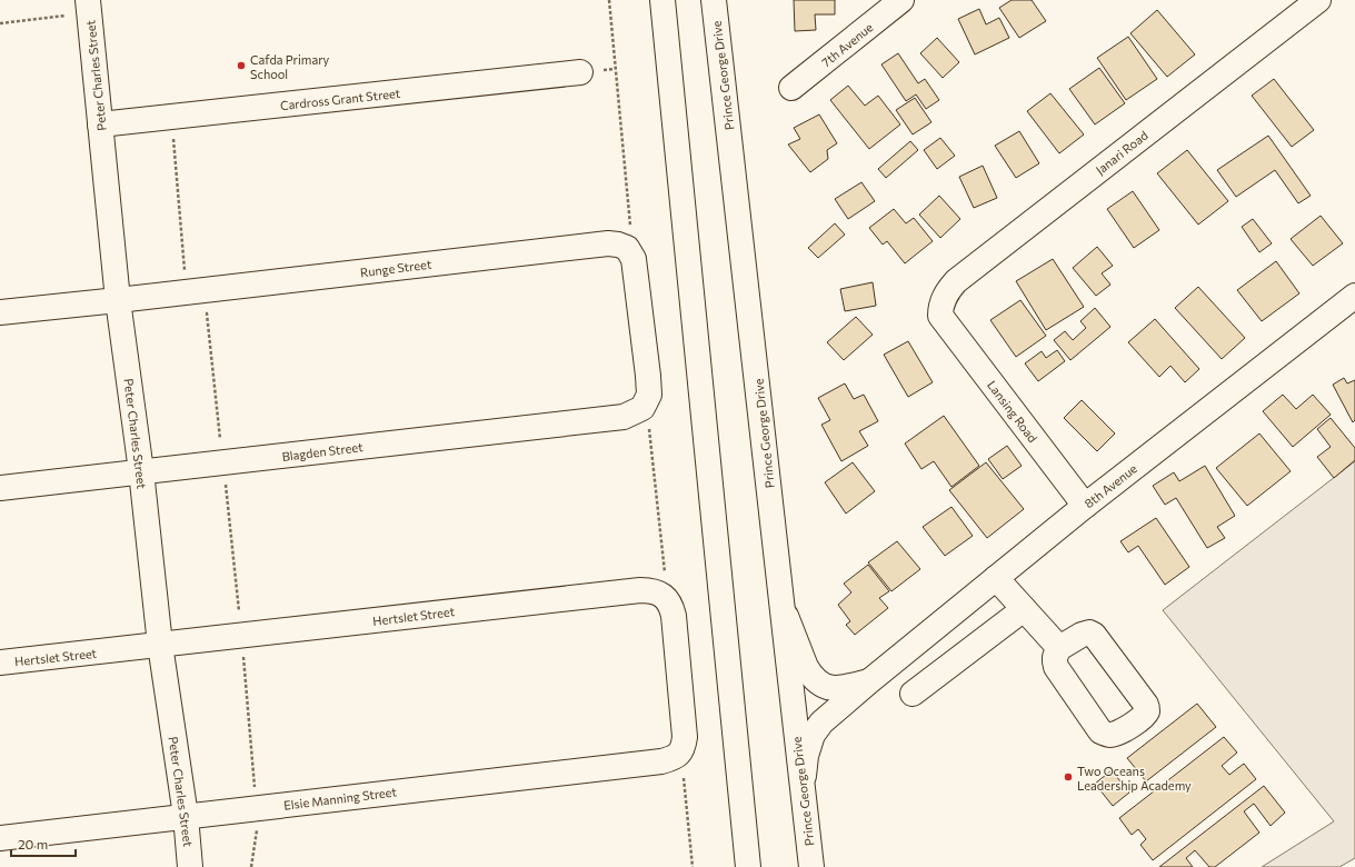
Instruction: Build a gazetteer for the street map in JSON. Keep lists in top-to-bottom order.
{
  "streets": {
    "street": [
      "7th Avenue",
      "Peter Charles Street",
      "Prince George Drive",
      "Cardross Grant Street",
      "Janari Road",
      "Runge Street",
      "Lansing Road",
      "Blagden Street",
      "8th Avenue",
      "Hertslet Street",
      "Elsie Manning Street"
    ]
  },
  "crossings": [
    ["Peter Charles Street", "Cardross Grant Street"],
    ["Peter Charles Street", "Runge Street"],
    ["Peter Charles Street", "Blagden Street"],
    ["Peter Charles Street", "Hertslet Street"],
    ["Peter Charles Street", "Elsie Manning Street"],
    ["Prince George Drive", "8th Avenue"],
    ["Janari Road", "Lansing Road"],
    ["Runge Street", "Blagden Street"],
    ["Lansing Road", "8th Avenue"],
    ["Hertslet Street", "Elsie Manning Street"]
  ],
  "places": ["Cafda Primary School", "Two Oceans Leadership Academy"],
  "scale_bar": "20 m"
}
